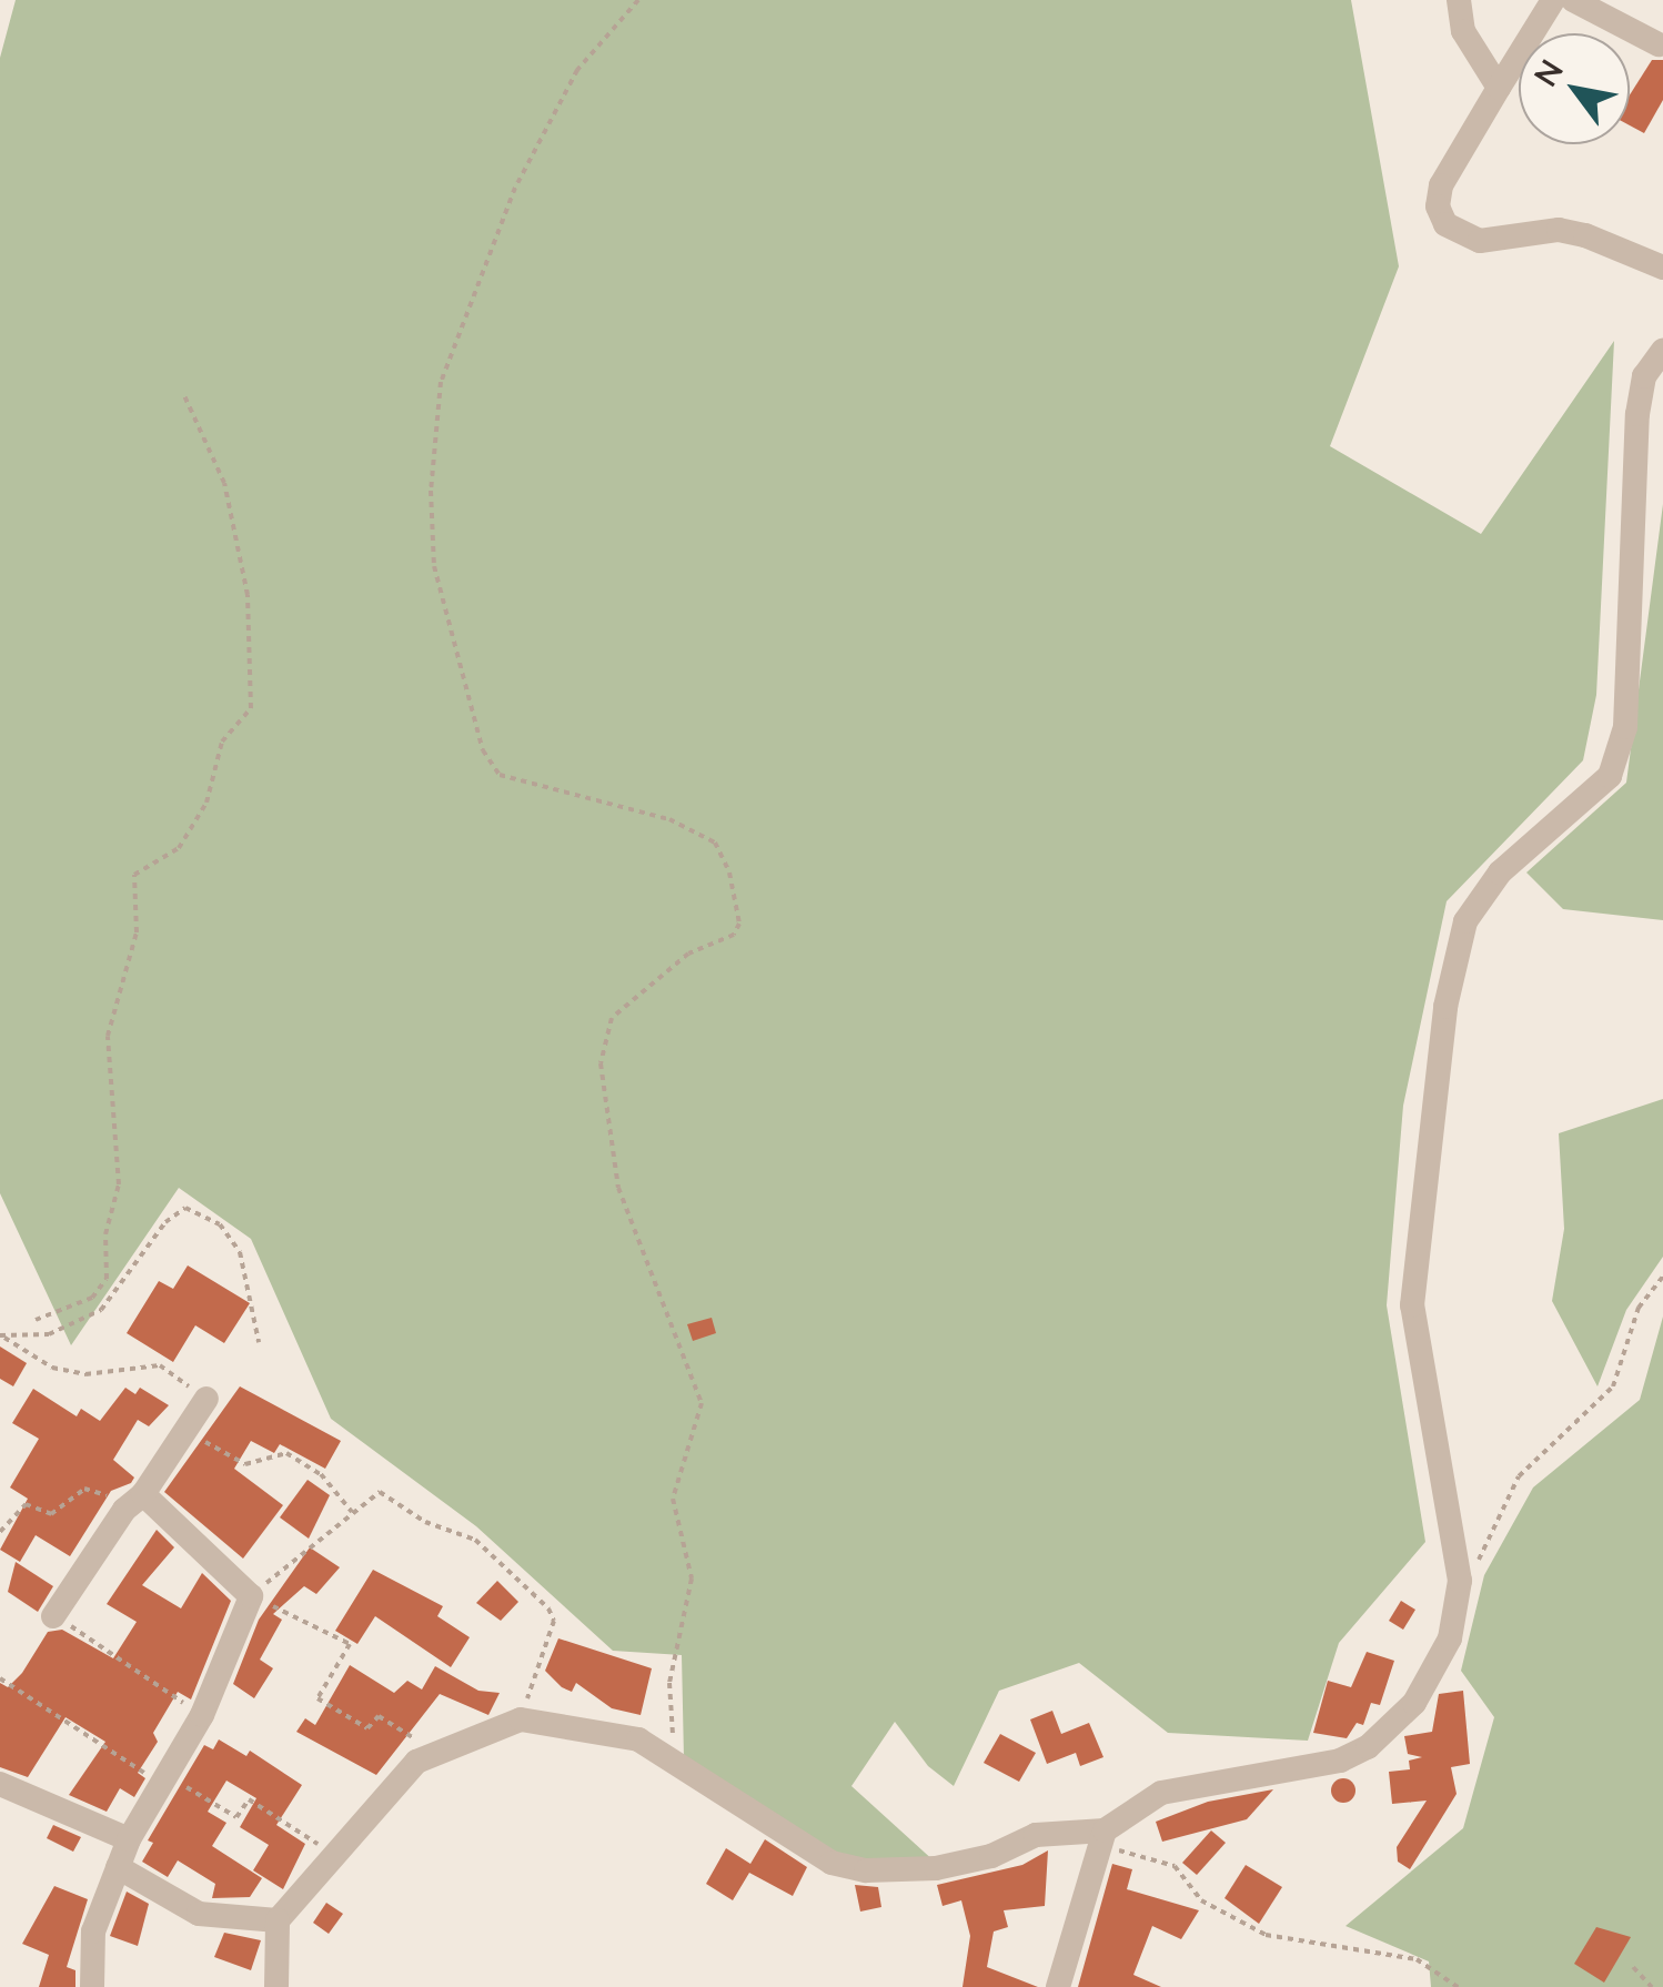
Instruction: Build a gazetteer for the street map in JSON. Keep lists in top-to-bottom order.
{
  "north": "top left"
}
